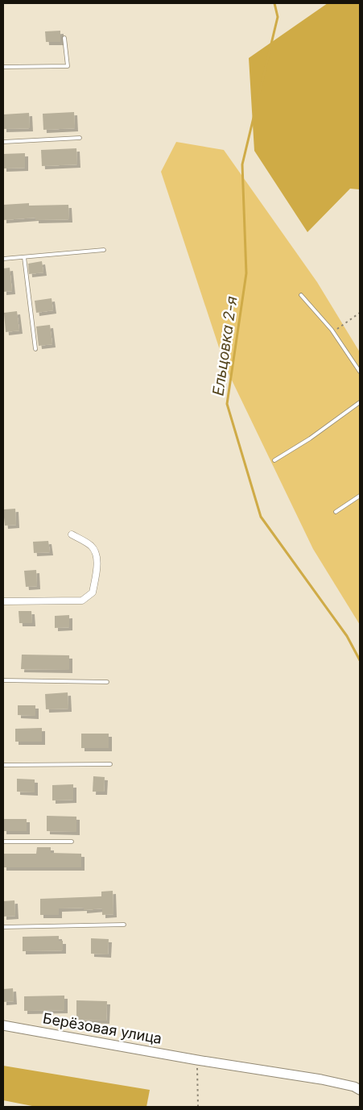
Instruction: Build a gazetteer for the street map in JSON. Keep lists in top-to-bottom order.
{
  "streets": {
    "main road": ["Берёзовая улица"]
  },
  "water": ["Ельцовка 2-я"]
}
